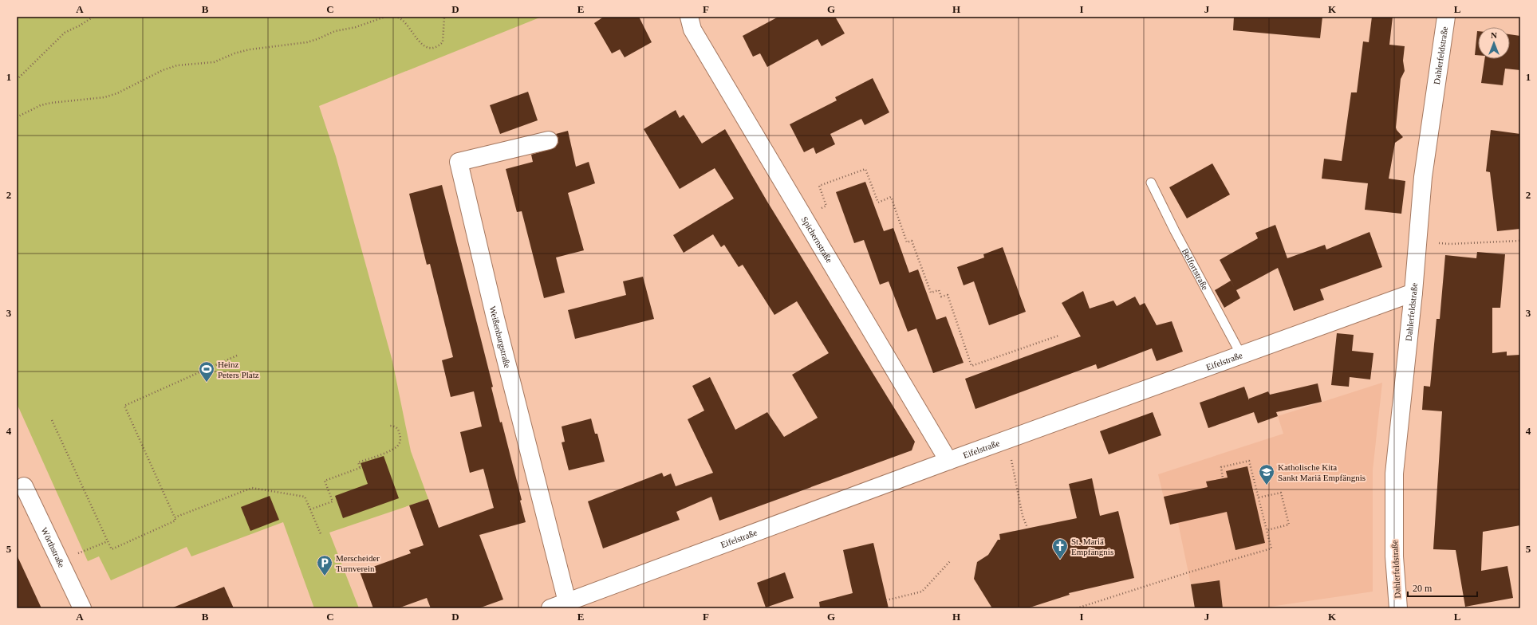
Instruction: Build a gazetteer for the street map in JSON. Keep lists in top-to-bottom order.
{
  "streets": {
    "street": [
      "Dahlerfeldstraße",
      "Spichernstraße",
      "Weißenburgstraße",
      "Eifelstraße",
      "Wörthstraße"
    ],
    "lane": ["Belfortstraße"]
  },
  "crossings": [
    ["Dahlerfeldstraße", "Eifelstraße"],
    ["Spichernstraße", "Eifelstraße"],
    ["Belfortstraße", "Eifelstraße"],
    ["Weißenburgstraße", "Eifelstraße"]
  ],
  "places": {
    "sports": ["Heinz Peters Platz"],
    "school or university": ["Katholische Kita Sankt Mariä Empfängnis"],
    "church": ["St. Mariä Empfängnis"],
    "parking": ["Merscheider Turnverein"]
  },
  "scale_bar": "20 m",
  "north": "top",
  "grid": {
    "columns": [
      "A",
      "B",
      "C",
      "D",
      "E",
      "F",
      "G",
      "H",
      "I",
      "J",
      "K",
      "L"
    ],
    "rows": [
      "1",
      "2",
      "3",
      "4",
      "5"
    ]
  }
}
